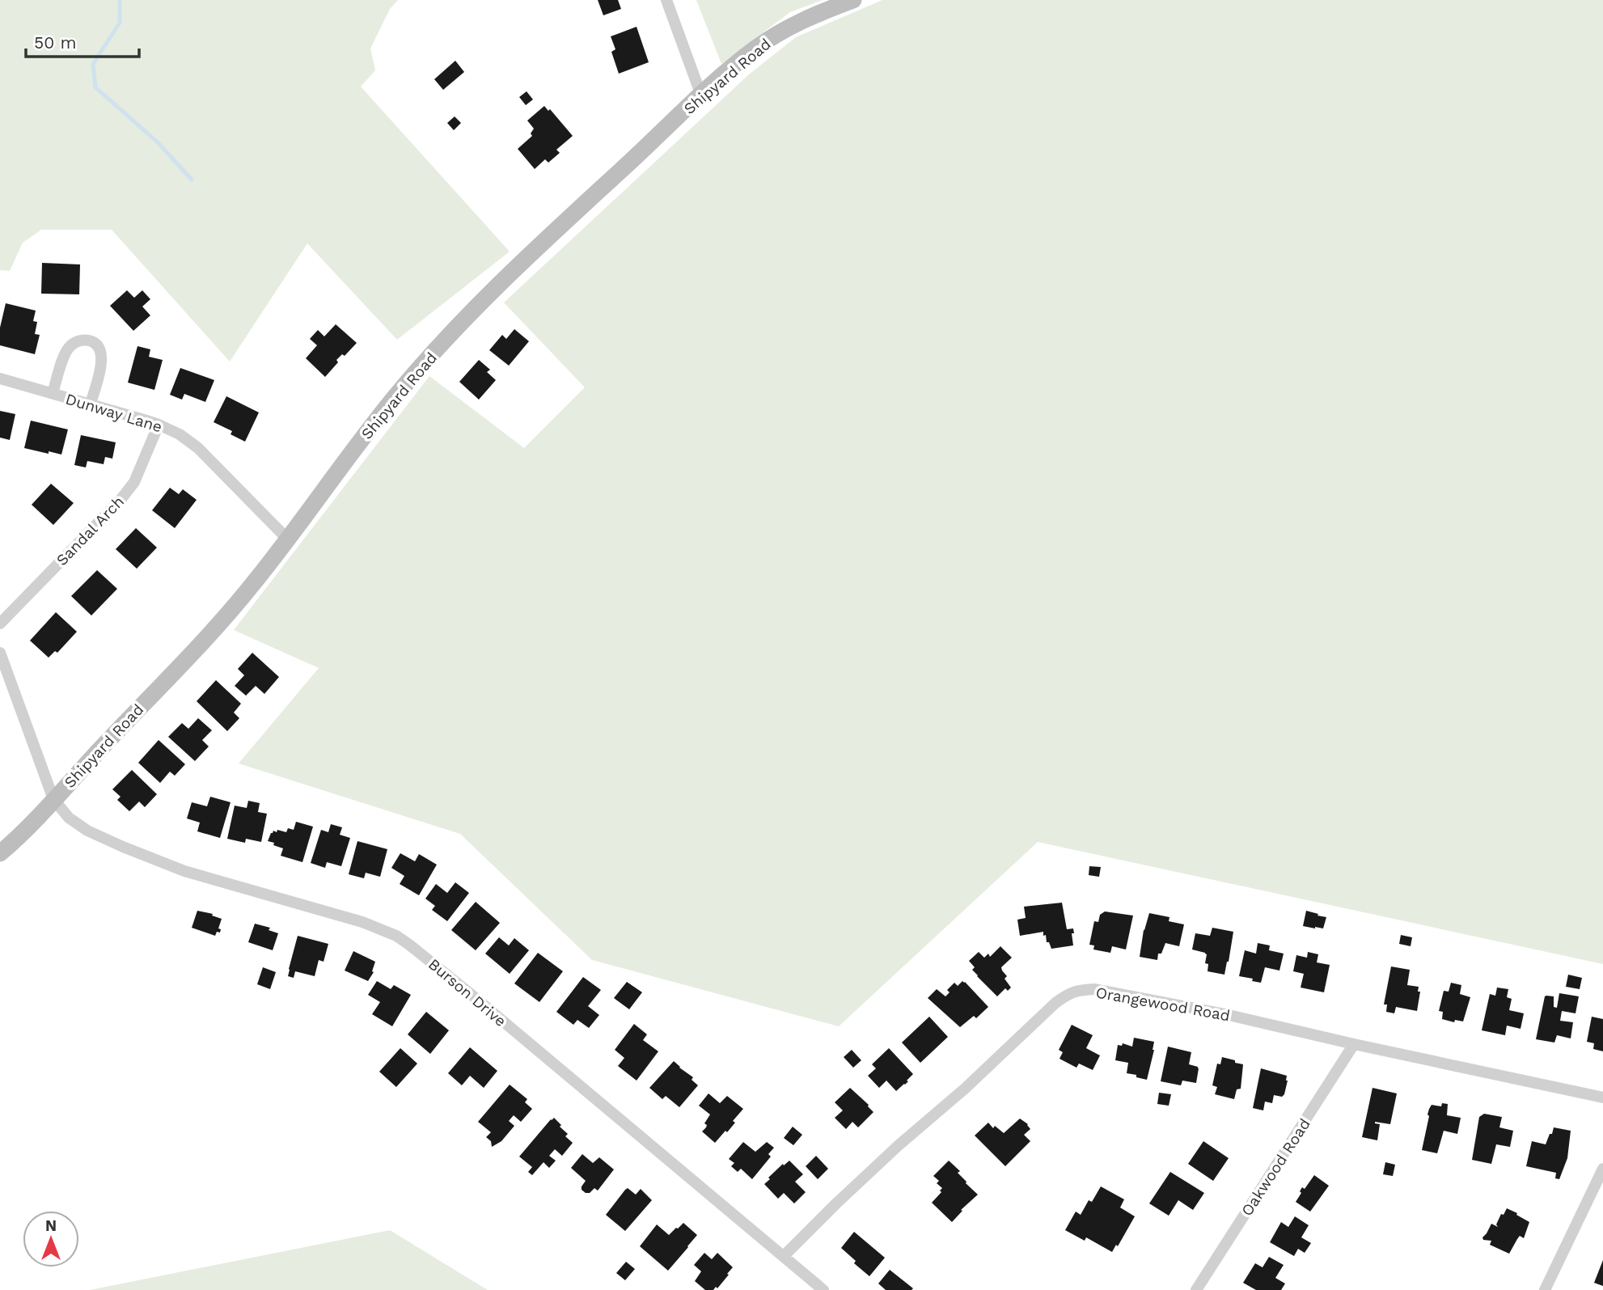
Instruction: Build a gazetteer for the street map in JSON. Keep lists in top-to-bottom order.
{
  "streets": {
    "street": [
      "Shipyard Road",
      "Dunway Lane",
      "Sandal Arch",
      "Burson Drive",
      "Orangewood Road",
      "Oakwood Road"
    ]
  },
  "crossings": [
    ["Shipyard Road", "Dunway Lane"],
    ["Shipyard Road", "Burson Drive"],
    ["Dunway Lane", "Sandal Arch"],
    ["Burson Drive", "Orangewood Road"],
    ["Orangewood Road", "Oakwood Road"]
  ],
  "scale_bar": "50 m",
  "north": "top"
}
